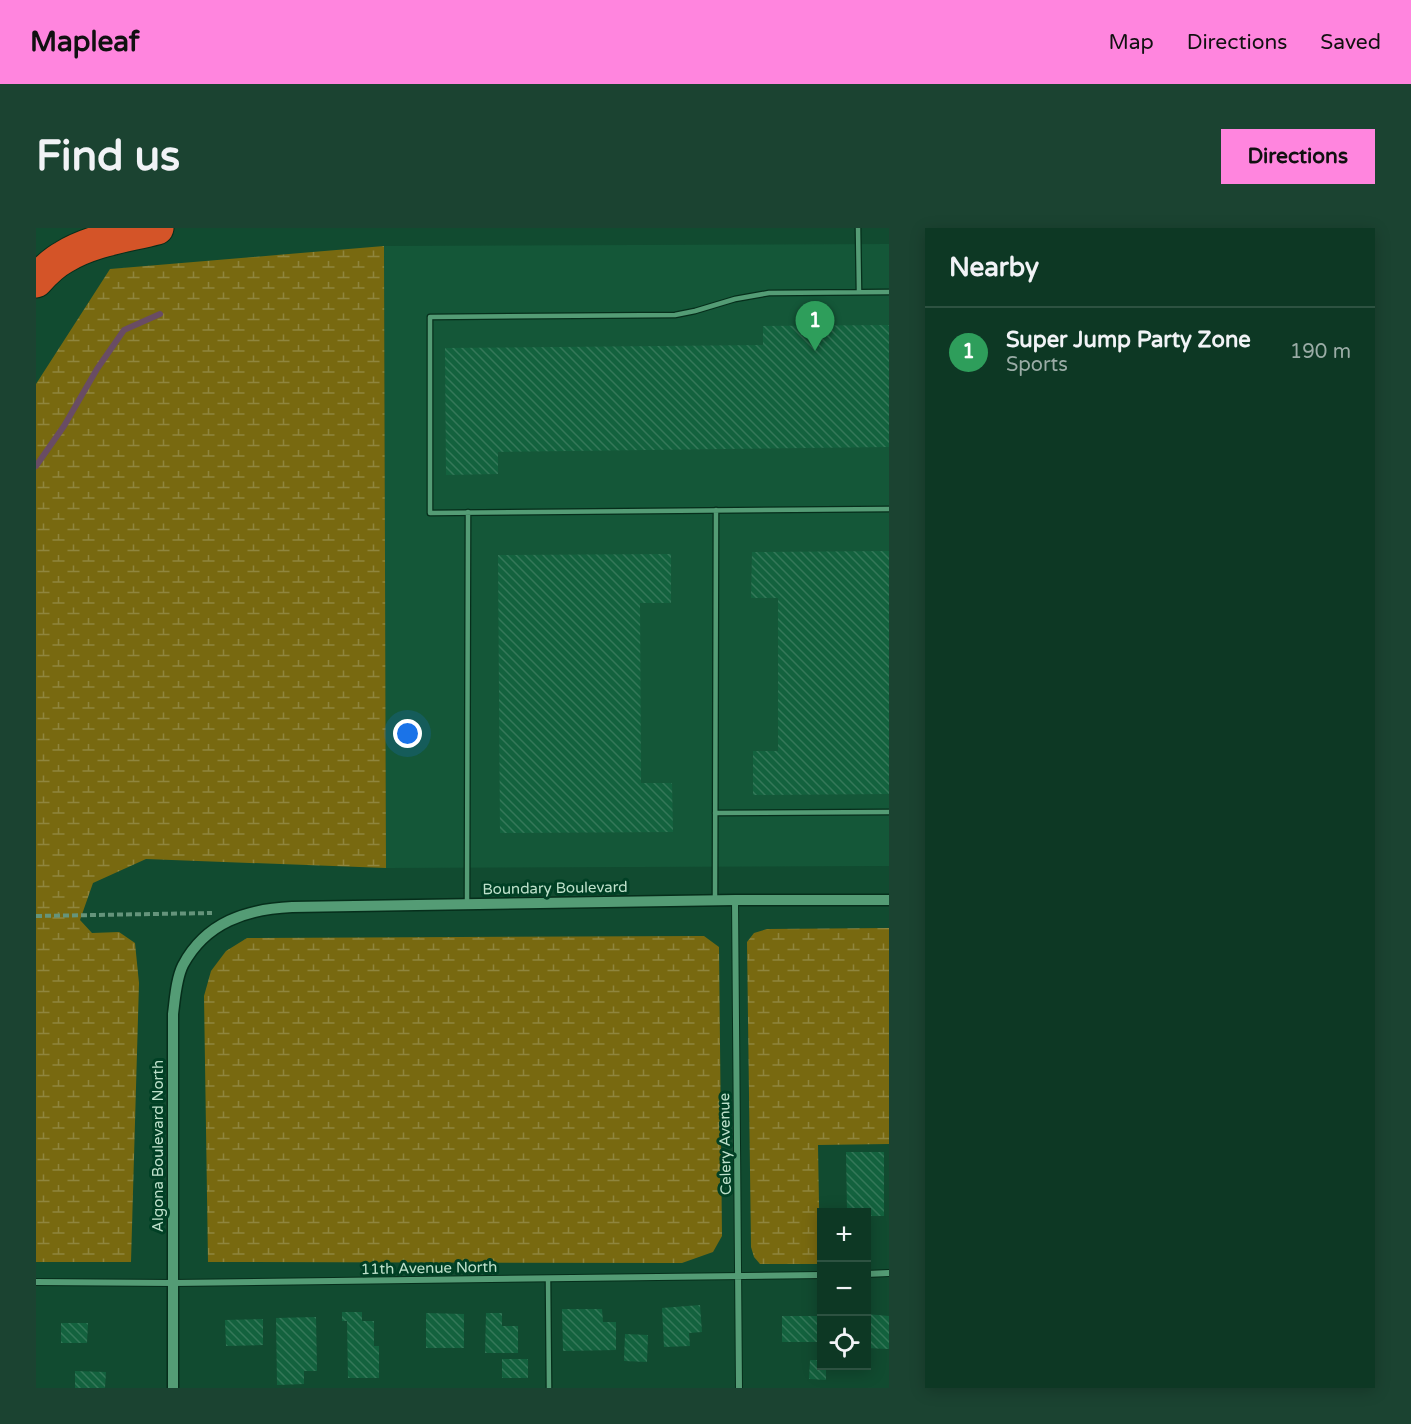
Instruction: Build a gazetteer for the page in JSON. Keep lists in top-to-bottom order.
{
  "streets": {
    "street": [
      "Boundary Boulevard",
      "Celery Avenue",
      "Algona Boulevard North",
      "11th Avenue North"
    ]
  },
  "crossings": [
    ["Boundary Boulevard", "Celery Avenue"],
    ["Boundary Boulevard", "Algona Boulevard North"],
    ["Celery Avenue", "11th Avenue North"],
    ["Algona Boulevard North", "11th Avenue North"]
  ],
  "page": {
    "header": "Mapleaf",
    "nav": ["Map", "Directions", "Saved"],
    "buttons": "Directions",
    "title": "Find us",
    "heading": "Nearby",
    "pins": "1",
    "list": [
      {
        "mark": "1",
        "name": "Super Jump Party Zone",
        "note": "Sports",
        "value": "190 m"
      }
    ],
    "map_buttons": ["+", "−"]
  }
}
